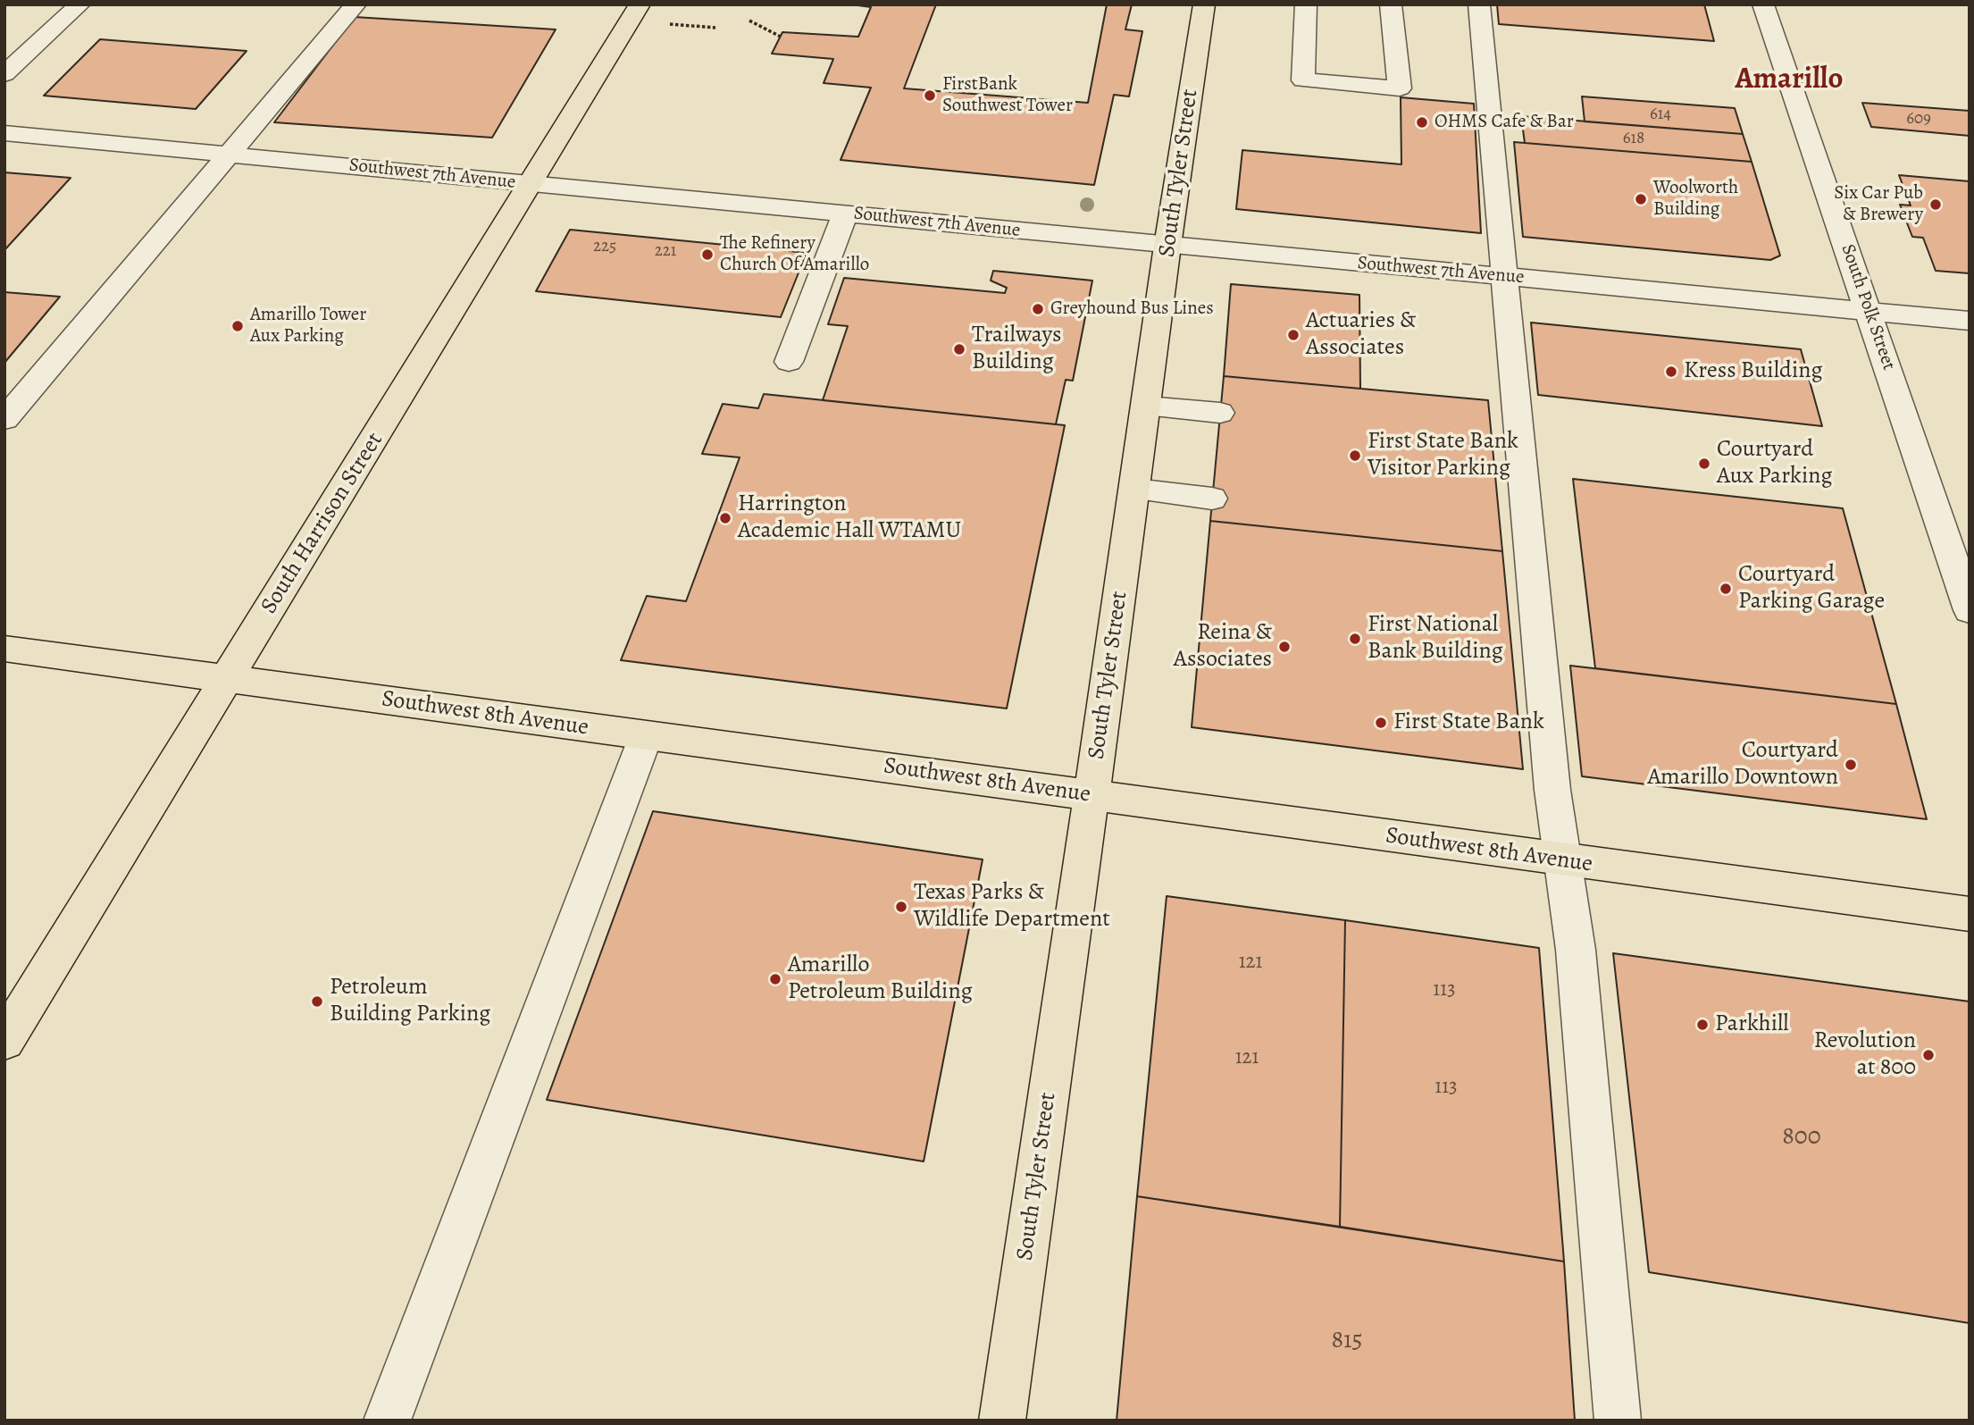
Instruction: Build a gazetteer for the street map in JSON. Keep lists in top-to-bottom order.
{
  "streets": {
    "main road": ["South Tyler Street", "South Harrison Street", "Southwest 8th Avenue"],
    "street": ["Southwest 7th Avenue", "South Polk Street"]
  },
  "crossings": [
    ["South Tyler Street", "Southwest 7th Avenue"],
    ["South Tyler Street", "Southwest 8th Avenue"],
    ["Southwest 7th Avenue", "South Polk Street"],
    ["Southwest 7th Avenue", "South Harrison Street"],
    ["South Harrison Street", "Southwest 8th Avenue"]
  ],
  "districts": ["Amarillo"],
  "places": [
    "FirstBank Southwest Tower",
    "OHMS Cafe & Bar",
    "Woolworth Building",
    "Six Car Pub & Brewery",
    "The Refinery Church Of Amarillo",
    "Greyhound Bus Lines",
    "Amarillo Tower Aux Parking",
    "Actuaries & Associates",
    "Trailways Building",
    "Kress Building",
    "First State Bank Visitor Parking",
    "Courtyard Aux Parking",
    "Harrington Academic Hall WTAMU",
    "Courtyard Parking Garage",
    "First National Bank Building",
    "Reina & Associates",
    "First State Bank",
    "Courtyard Amarillo Downtown",
    "Texas Parks & Wildlife Department",
    "Amarillo Petroleum Building",
    "Petroleum Building Parking",
    "Parkhill",
    "Revolution at 800"
  ],
  "house_numbers": [
    "614",
    "609",
    "618",
    "225",
    "221",
    "121",
    "113",
    "121",
    "113",
    "800",
    "815"
  ]
}
